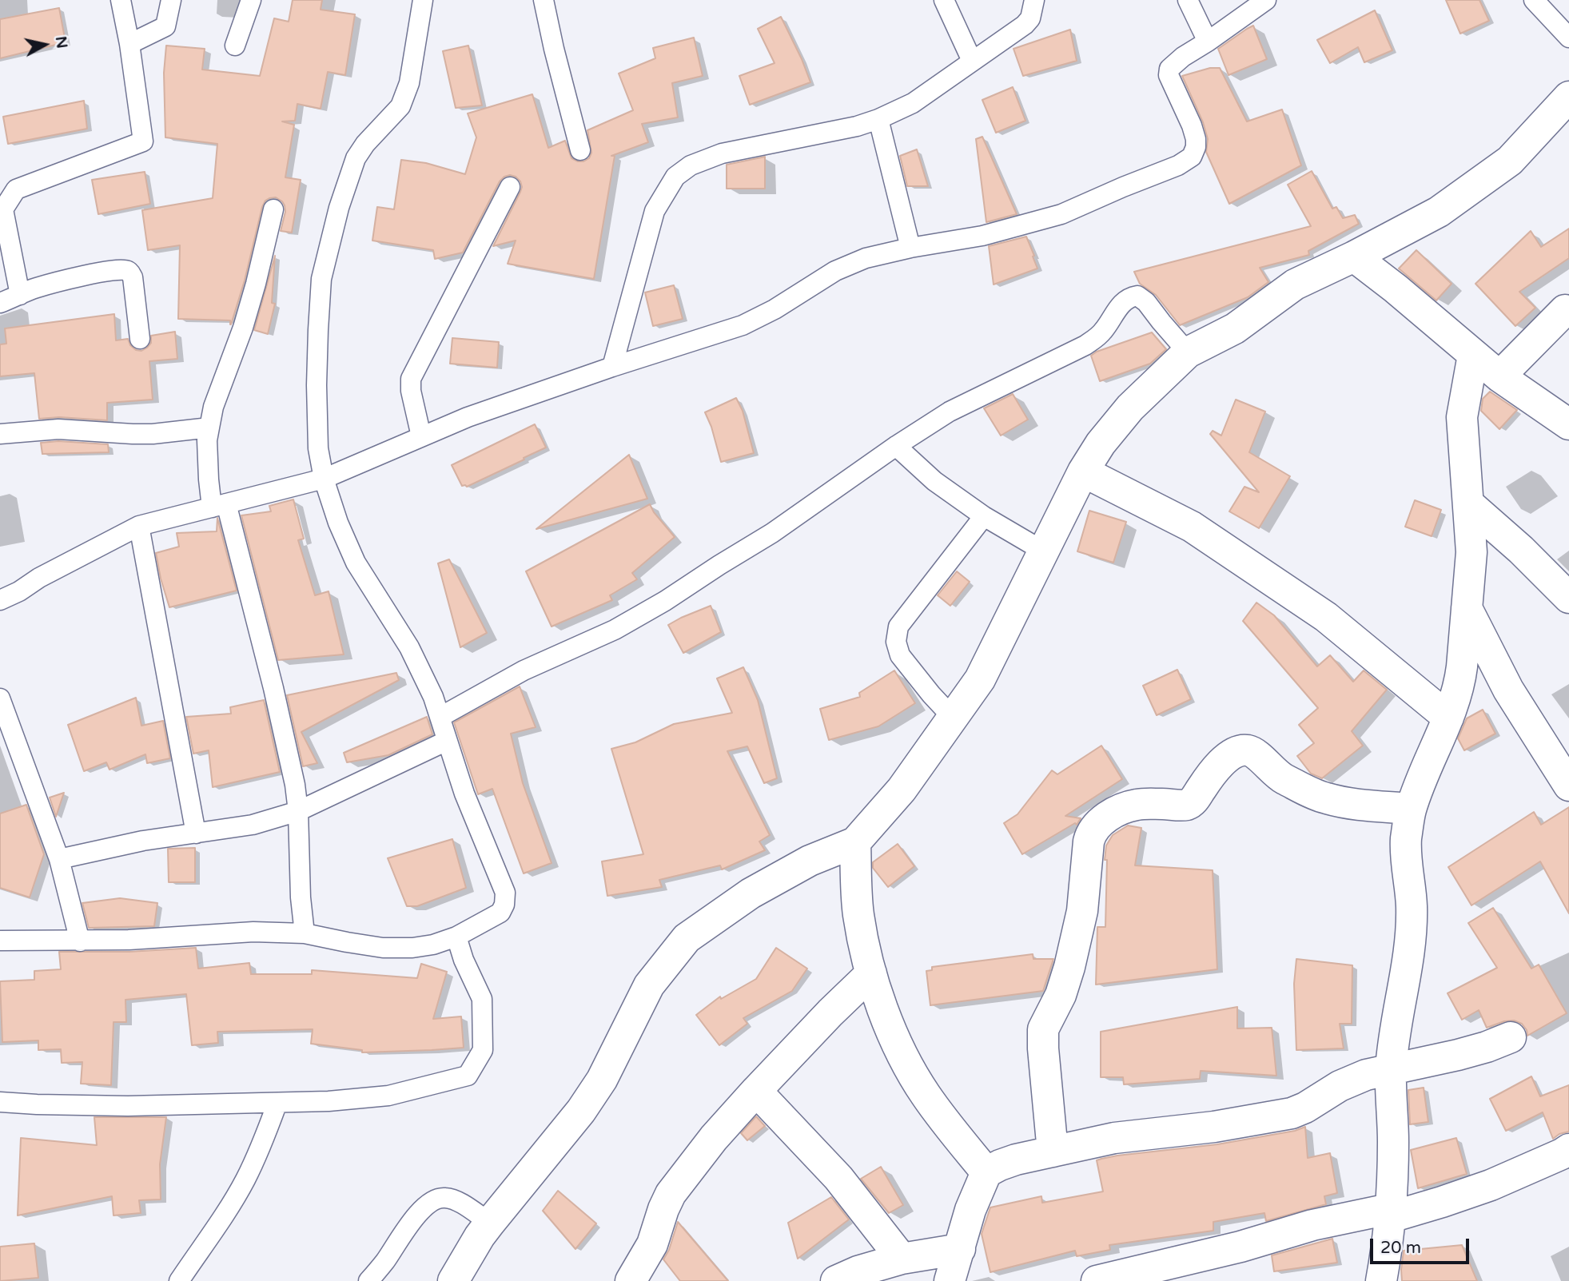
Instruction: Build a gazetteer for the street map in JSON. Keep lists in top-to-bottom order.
{
  "scale_bar": "20 m",
  "north": "right"
}
